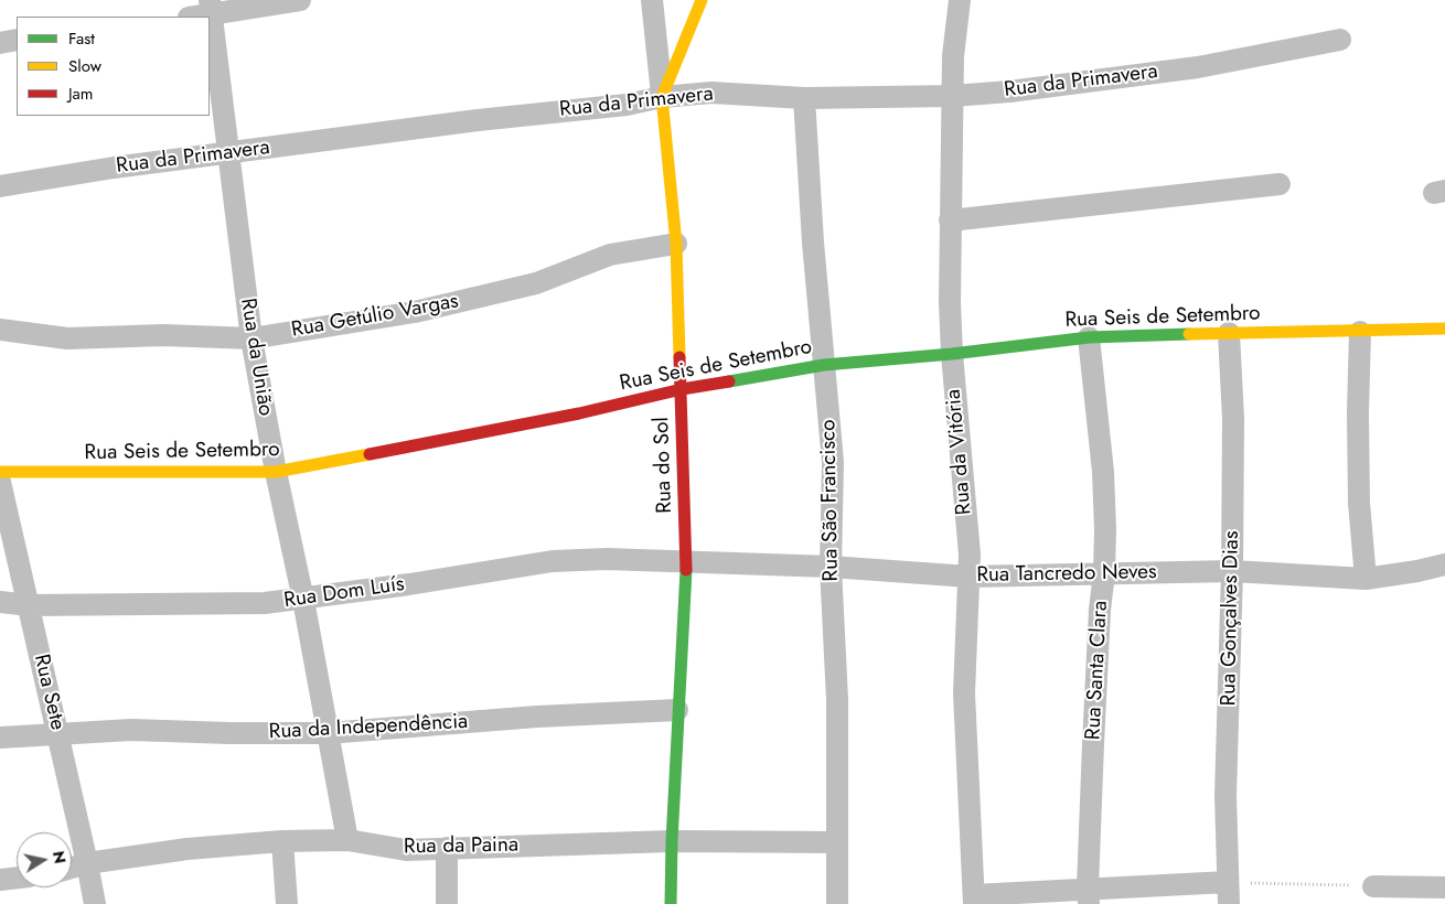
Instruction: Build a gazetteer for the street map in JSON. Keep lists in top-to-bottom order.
{
  "streets": {
    "street": [
      "Rua da Primavera",
      "Rua Getúlio Vargas",
      "Rua Seis de Setembro",
      "Rua da União",
      "Rua da Vitória",
      "Rua do Sol",
      "Rua São Francisco",
      "Rua Tancredo Neves",
      "Rua Dom Luís",
      "Rua Gonçalves Dias",
      "Rua Santa Clara",
      "Rua Sete",
      "Rua da Independência",
      "Rua da Paina"
    ]
  },
  "crossings": [
    ["Rua da Primavera", "Rua da União"],
    ["Rua da Primavera", "Rua da Vitória"],
    ["Rua da Primavera", "Rua do Sol"],
    ["Rua da Primavera", "Rua São Francisco"],
    ["Rua Getúlio Vargas", "Rua da União"],
    ["Rua Getúlio Vargas", "Rua do Sol"],
    ["Rua Seis de Setembro", "Rua da União"],
    ["Rua Seis de Setembro", "Rua da Vitória"],
    ["Rua Seis de Setembro", "Rua do Sol"],
    ["Rua Seis de Setembro", "Rua São Francisco"],
    ["Rua Seis de Setembro", "Rua Gonçalves Dias"],
    ["Rua Seis de Setembro", "Rua Santa Clara"],
    ["Rua da União", "Rua Dom Luís"],
    ["Rua da União", "Rua da Independência"],
    ["Rua da União", "Rua da Paina"],
    ["Rua da Vitória", "Rua Tancredo Neves"],
    ["Rua do Sol", "Rua Tancredo Neves"],
    ["Rua do Sol", "Rua Dom Luís"],
    ["Rua do Sol", "Rua da Independência"],
    ["Rua do Sol", "Rua da Paina"],
    ["Rua São Francisco", "Rua Tancredo Neves"],
    ["Rua São Francisco", "Rua da Paina"],
    ["Rua Tancredo Neves", "Rua Dom Luís"],
    ["Rua Tancredo Neves", "Rua Gonçalves Dias"],
    ["Rua Tancredo Neves", "Rua Santa Clara"],
    ["Rua Dom Luís", "Rua Sete"],
    ["Rua Sete", "Rua da Independência"],
    ["Rua Sete", "Rua da Paina"]
  ],
  "legend": ["Fast", "Slow", "Jam"],
  "north": "right"
}
